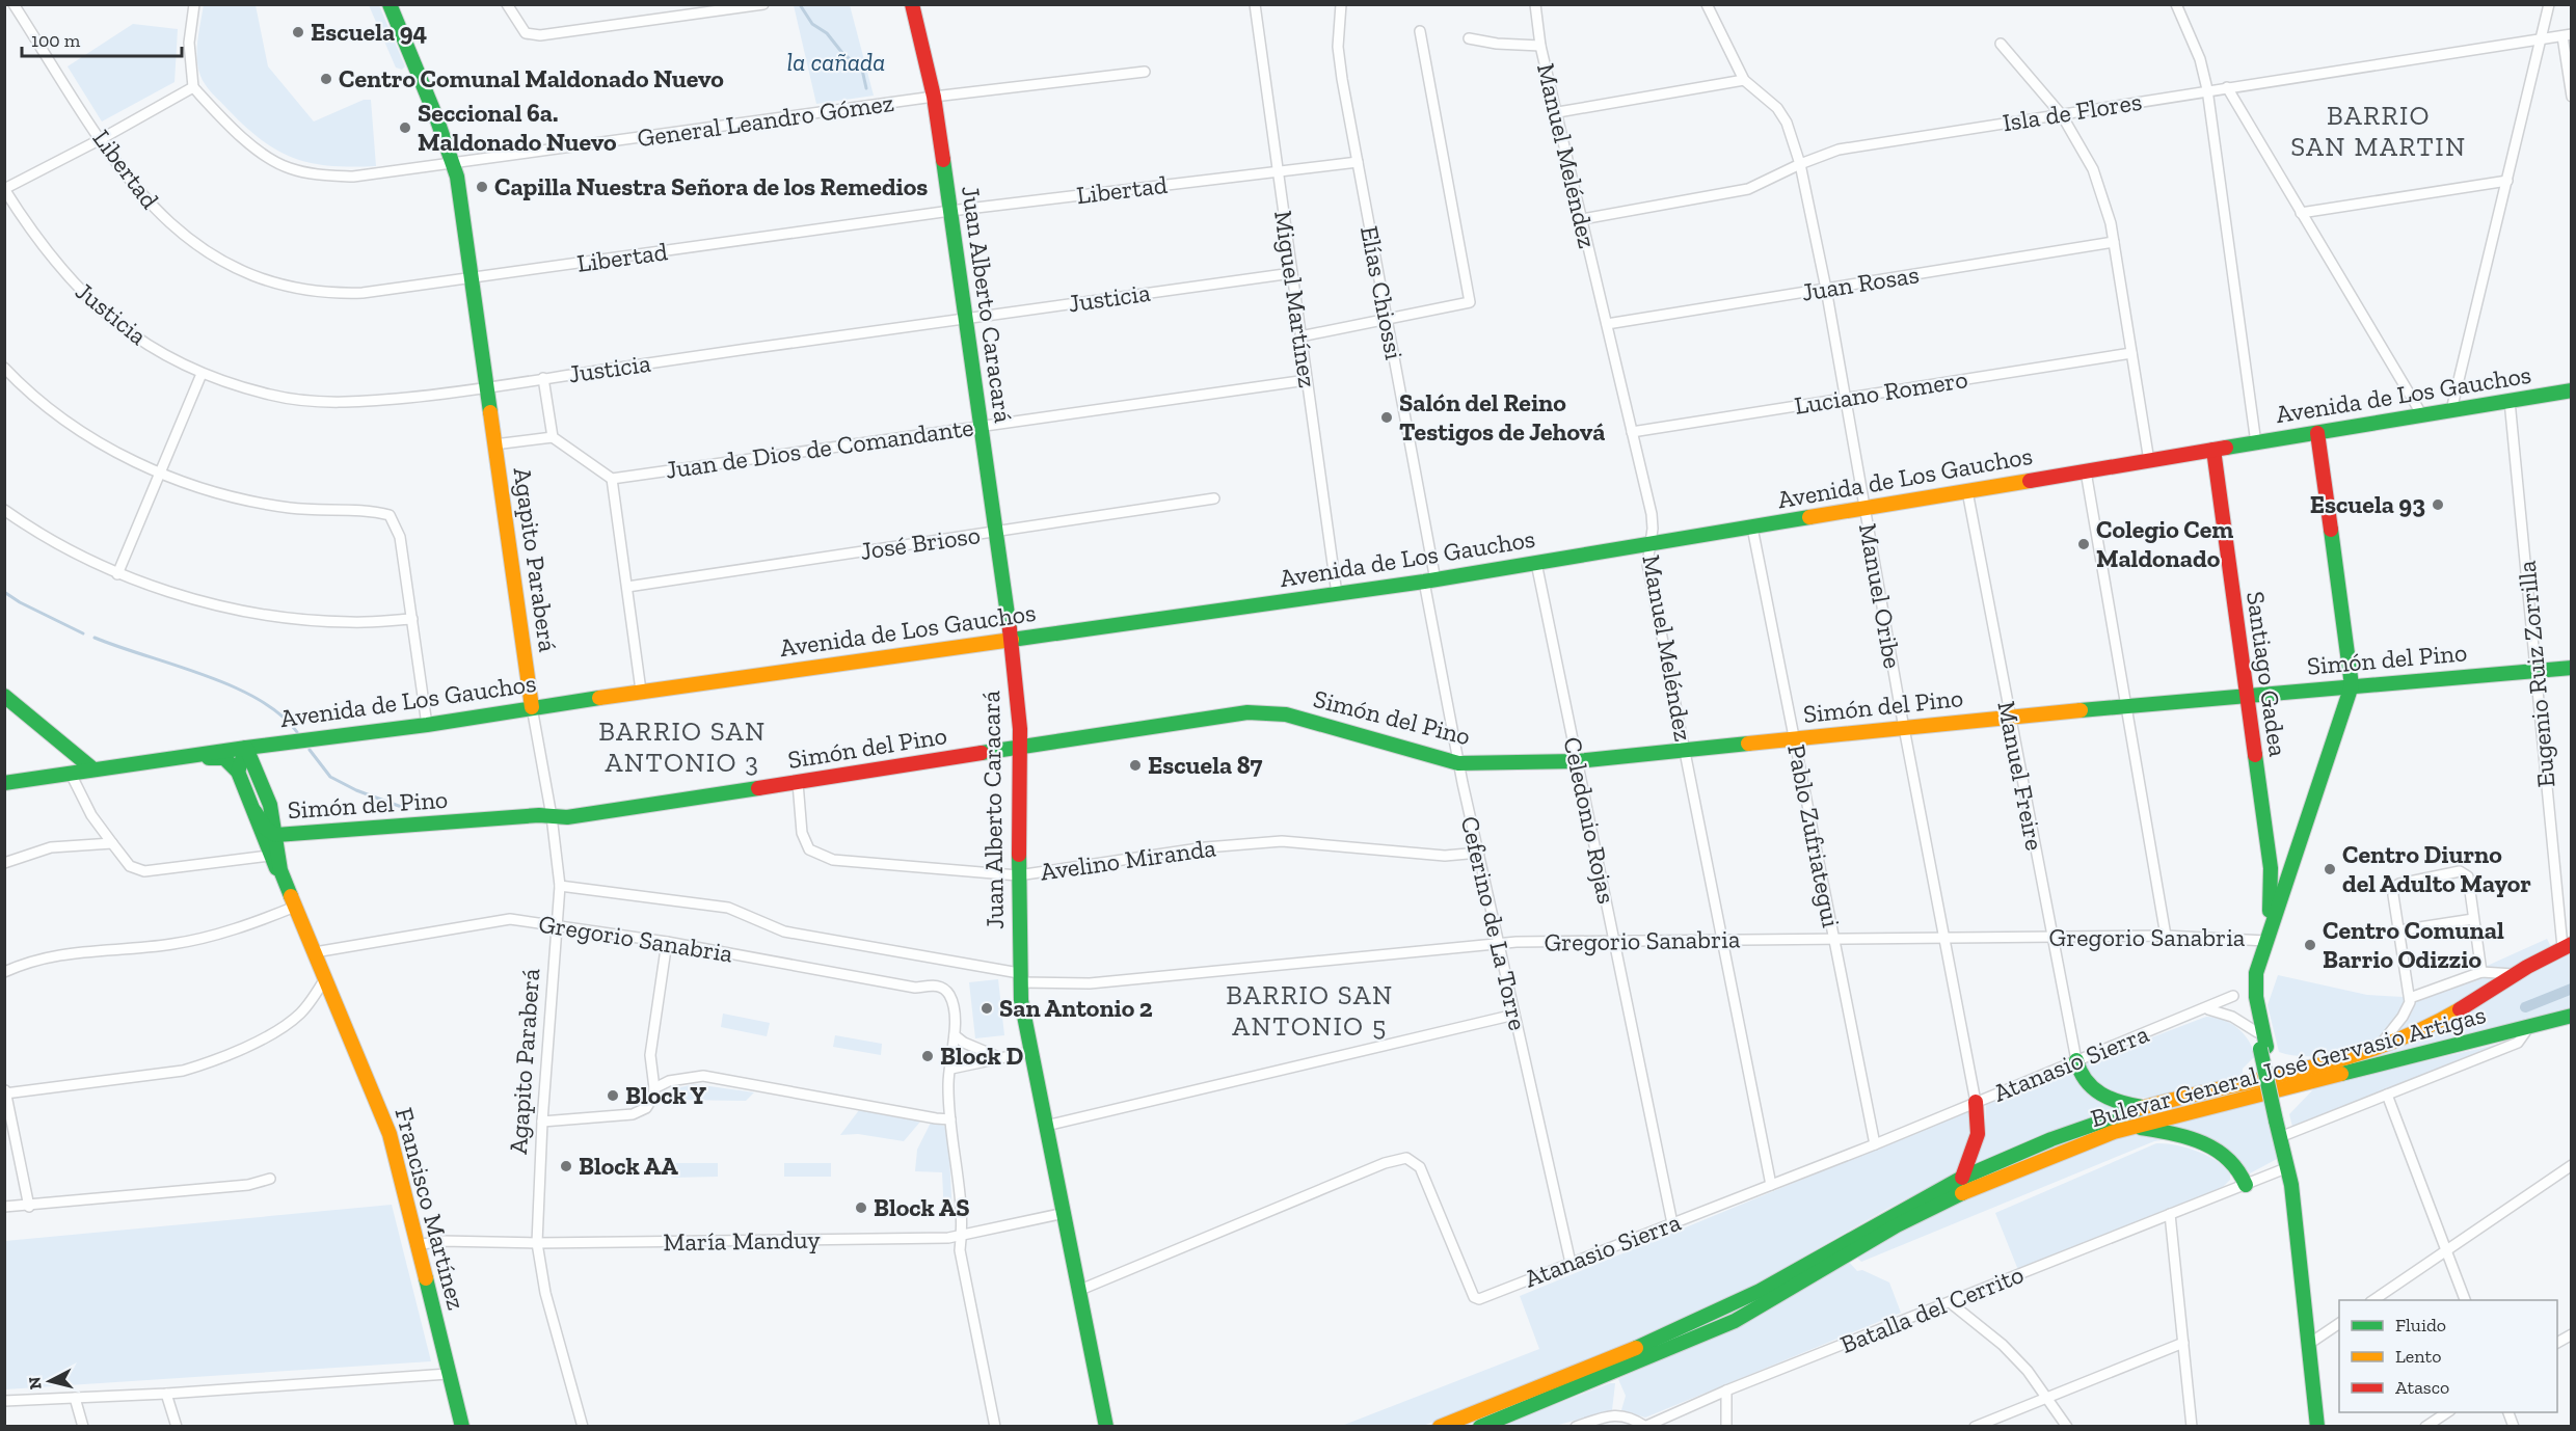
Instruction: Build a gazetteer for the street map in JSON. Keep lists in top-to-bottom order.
{
  "streets": {
    "street": [
      "Isla de Flores",
      "General Leandro Gómez",
      "Manuel Meléndez",
      "Libertad",
      "Juan Rosas",
      "Elías Chiossi",
      "Justicia",
      "Miguel Martínez",
      "Juan Alberto Caracará",
      "Luciano Romero",
      "Avenida de Los Gauchos",
      "Juan de Dios de Comandante",
      "José Brioso",
      "Agapito Paraberá",
      "Manuel Oribe",
      "Simón del Pino",
      "Santiago Gadea",
      "Eugenio Ruiz Zorrilla",
      "Manuel Freire",
      "Celedonio Rojas",
      "Pablo Zufriategui",
      "Avelino Miranda",
      "Ceferino de La Torre",
      "Gregorio Sanabria",
      "Atanasio Sierra",
      "Bulevar General José Gervasio Artigas",
      "Francisco Martínez",
      "María Manduy",
      "Batalla del Cerrito"
    ]
  },
  "crossings": [
    ["Isla de Flores", "Manuel Meléndez"],
    ["Isla de Flores", "Manuel Oribe"],
    ["General Leandro Gómez", "Juan Alberto Caracará"],
    ["General Leandro Gómez", "Agapito Paraberá"],
    ["Manuel Meléndez", "Juan Rosas"],
    ["Manuel Meléndez", "Luciano Romero"],
    ["Manuel Meléndez", "Avenida de Los Gauchos"],
    ["Manuel Meléndez", "Simón del Pino"],
    ["Manuel Meléndez", "Gregorio Sanabria"],
    ["Manuel Meléndez", "Atanasio Sierra"],
    ["Libertad", "Elías Chiossi"],
    ["Libertad", "Miguel Martínez"],
    ["Libertad", "Juan Alberto Caracará"],
    ["Libertad", "Agapito Paraberá"],
    ["Juan Rosas", "Manuel Oribe"],
    ["Elías Chiossi", "Avenida de Los Gauchos"],
    ["Elías Chiossi", "Ceferino de La Torre"],
    ["Justicia", "Miguel Martínez"],
    ["Justicia", "Juan Alberto Caracará"],
    ["Justicia", "Agapito Paraberá"],
    ["Miguel Martínez", "Avenida de Los Gauchos"],
    ["Miguel Martínez", "Juan de Dios de Comandante"],
    ["Juan Alberto Caracará", "Avenida de Los Gauchos"],
    ["Juan Alberto Caracará", "Juan de Dios de Comandante"],
    ["Juan Alberto Caracará", "José Brioso"],
    ["Juan Alberto Caracará", "Simón del Pino"],
    ["Juan Alberto Caracará", "Avelino Miranda"],
    ["Juan Alberto Caracará", "Gregorio Sanabria"],
    ["Juan Alberto Caracará", "Atanasio Sierra"],
    ["Juan Alberto Caracará", "María Manduy"],
    ["Luciano Romero", "Manuel Oribe"],
    ["Avenida de Los Gauchos", "Agapito Paraberá"],
    ["Avenida de Los Gauchos", "Manuel Oribe"],
    ["Avenida de Los Gauchos", "Santiago Gadea"],
    ["Avenida de Los Gauchos", "Eugenio Ruiz Zorrilla"],
    ["Avenida de Los Gauchos", "Manuel Freire"],
    ["Avenida de Los Gauchos", "Celedonio Rojas"],
    ["Avenida de Los Gauchos", "Pablo Zufriategui"],
    ["Avenida de Los Gauchos", "Ceferino de La Torre"],
    ["Avenida de Los Gauchos", "Francisco Martínez"],
    ["Agapito Paraberá", "Simón del Pino"],
    ["Agapito Paraberá", "Gregorio Sanabria"],
    ["Agapito Paraberá", "María Manduy"],
    ["Manuel Oribe", "Simón del Pino"],
    ["Manuel Oribe", "Gregorio Sanabria"],
    ["Manuel Oribe", "Atanasio Sierra"],
    ["Simón del Pino", "Santiago Gadea"],
    ["Simón del Pino", "Eugenio Ruiz Zorrilla"],
    ["Simón del Pino", "Manuel Freire"],
    ["Simón del Pino", "Celedonio Rojas"],
    ["Simón del Pino", "Pablo Zufriategui"],
    ["Simón del Pino", "Avelino Miranda"],
    ["Simón del Pino", "Ceferino de La Torre"],
    ["Simón del Pino", "Francisco Martínez"],
    ["Santiago Gadea", "Gregorio Sanabria"],
    ["Eugenio Ruiz Zorrilla", "Bulevar General José Gervasio Artigas"],
    ["Manuel Freire", "Gregorio Sanabria"],
    ["Manuel Freire", "Atanasio Sierra"],
    ["Celedonio Rojas", "Gregorio Sanabria"],
    ["Celedonio Rojas", "Atanasio Sierra"],
    ["Pablo Zufriategui", "Gregorio Sanabria"],
    ["Pablo Zufriategui", "Atanasio Sierra"],
    ["Avelino Miranda", "Ceferino de La Torre"],
    ["Ceferino de La Torre", "Gregorio Sanabria"],
    ["Ceferino de La Torre", "Atanasio Sierra"],
    ["Gregorio Sanabria", "Francisco Martínez"],
    ["Francisco Martínez", "María Manduy"]
  ],
  "districts": ["BARRIO SAN MARTIN", "BARRIO SAN ANTONIO 3", "BARRIO SAN ANTONIO 5"],
  "parks": ["la cañada"],
  "places": [
    "Escuela 94",
    "Centro Comunal Maldonado Nuevo",
    "Seccional 6a. Maldonado Nuevo",
    "Capilla Nuestra Señora de los Remedios",
    "Salón del Reino Testigos de Jehová",
    "Escuela 93",
    "Colegio Cem Maldonado",
    "Escuela 87",
    "Centro Diurno del Adulto Mayor",
    "Centro Comunal Barrio Odizzio",
    "San Antonio 2",
    "Block D",
    "Block Y",
    "Block AA",
    "Block AS"
  ],
  "legend": ["Fluido", "Lento", "Atasco"],
  "scale_bar": "100 m",
  "north": "left"
}
